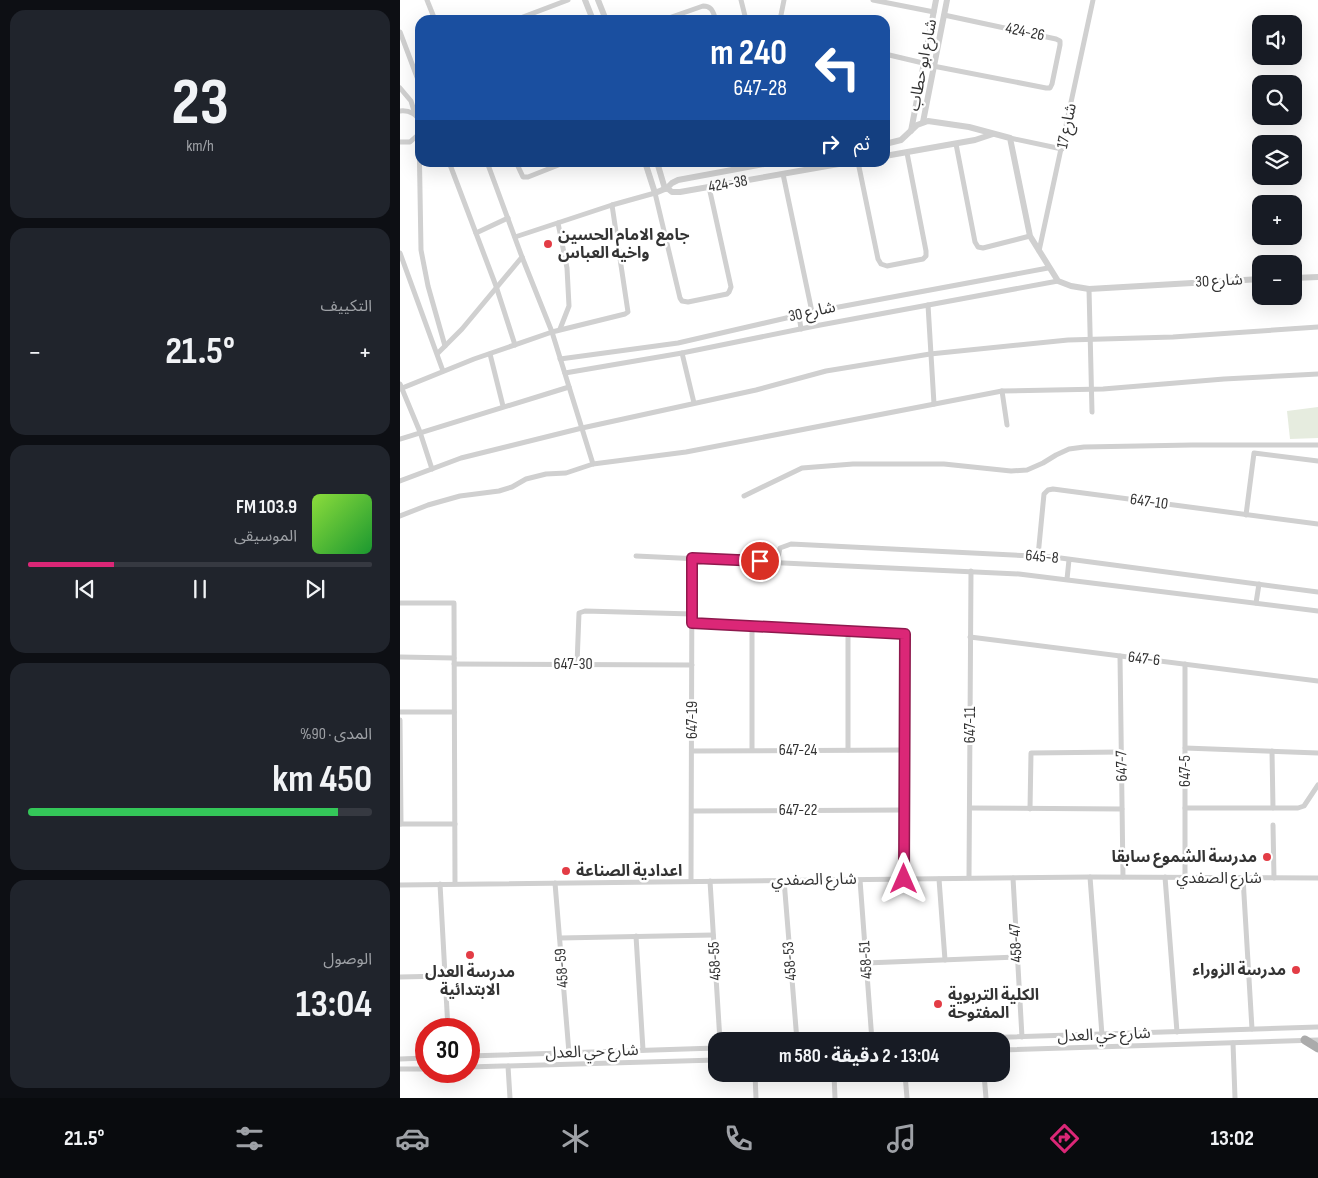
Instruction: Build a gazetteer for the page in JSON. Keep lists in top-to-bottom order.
{
  "streets": {
    "street": [
      "424-26",
      "شارع ابو حطاب",
      "شارع 17",
      "424-38",
      "شارع 30",
      "647-10",
      "645-8",
      "647-6",
      "647-30",
      "647-19",
      "647-11",
      "647-24",
      "647-7",
      "647-5",
      "647-22",
      "شارع الصفدي",
      "458-47",
      "458-51",
      "458-55",
      "458-53",
      "458-59",
      "شارع حي العدل"
    ]
  },
  "crossings": [
    ["424-26", "شارع ابو حطاب"],
    ["647-10", "645-8"],
    ["645-8", "647-19"],
    ["645-8", "647-11"],
    ["647-6", "647-11"],
    ["647-6", "647-7"],
    ["647-6", "647-5"],
    ["647-30", "647-19"],
    ["647-19", "647-24"],
    ["647-19", "647-22"],
    ["647-19", "شارع الصفدي"],
    ["647-11", "شارع الصفدي"],
    ["647-7", "شارع الصفدي"],
    ["647-5", "شارع الصفدي"],
    ["شارع الصفدي", "458-47"],
    ["شارع الصفدي", "458-51"],
    ["شارع الصفدي", "458-55"],
    ["شارع الصفدي", "458-53"],
    ["شارع الصفدي", "458-59"],
    ["458-47", "شارع حي العدل"],
    ["458-59", "شارع حي العدل"]
  ],
  "places": [
    "جامع الامام الحسين واخيه العباس",
    "مدرسة الشموع سابقا",
    "اعدادية الصناعة",
    "مدرسة العدل الابتدائية",
    "مدرسة الزوراء",
    "الكلية التربوية المفتوحة"
  ],
  "page": {
    "tile": [
      ["23", "km/h"],
      "التكييف",
      ["المدى · 90%", "450 km"],
      ["الوصول", "13:04"]
    ],
    "map_buttons": ["+", "−"],
    "turn": ["240 m", "647-28"],
    "then": "ثم",
    "heat": ["−", "21.5°", "+"],
    "song": ["103.9 FM", "الموسيقى"],
    "limit": "30",
    "trip": "13:04 · 2 دقيقة · 580 m",
    "tabs": ["13:02", "21.5°"]
  }
}
